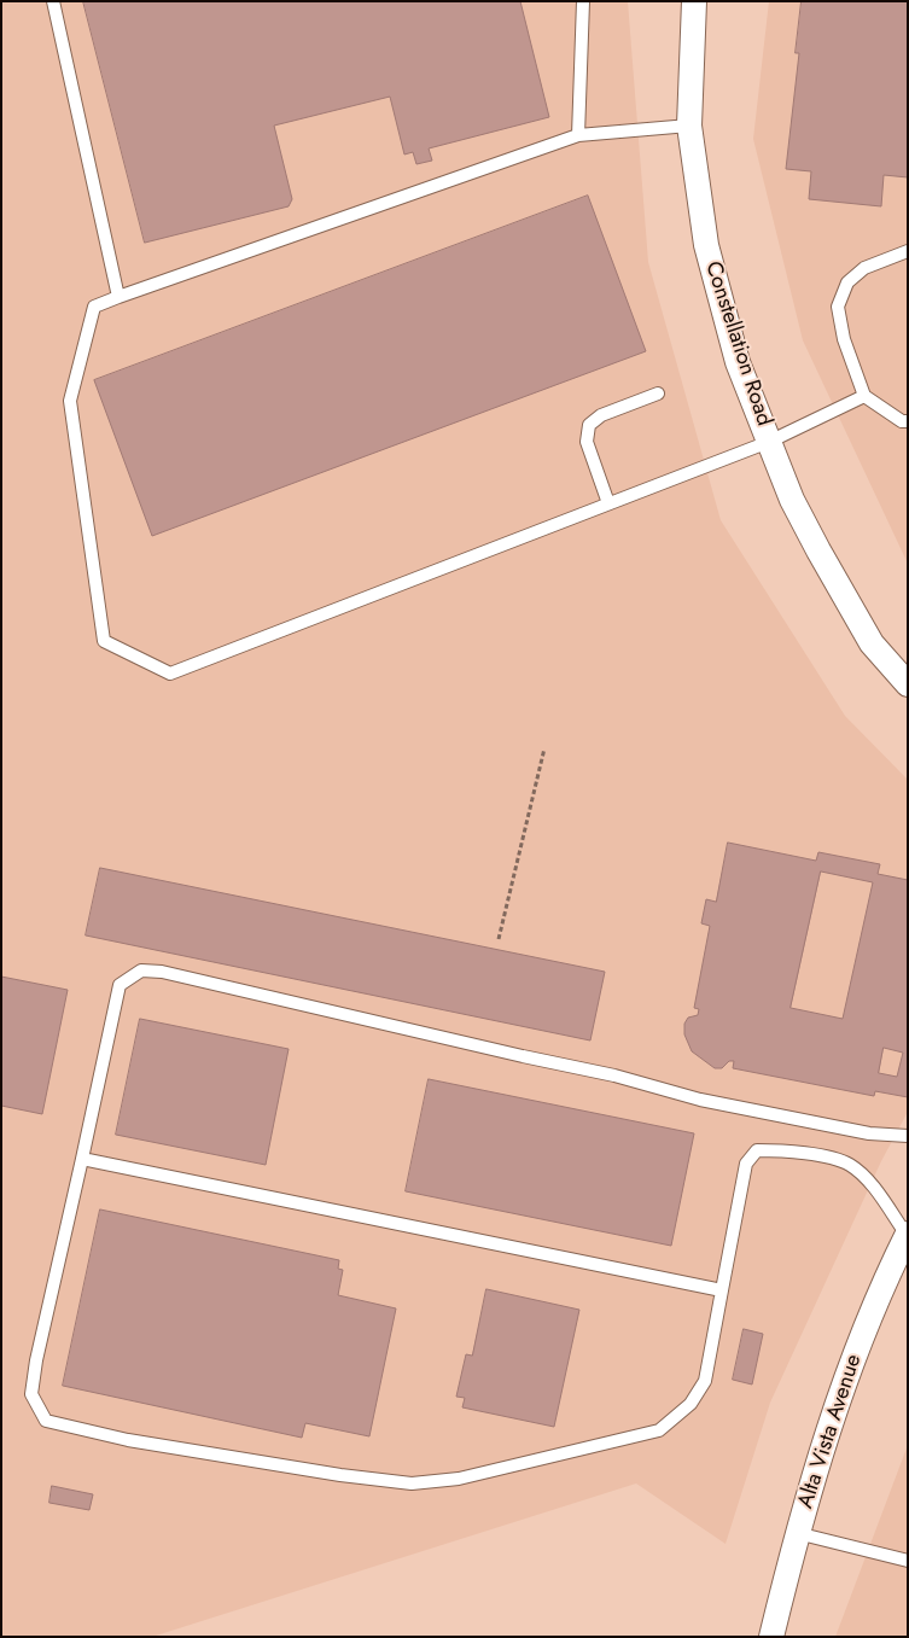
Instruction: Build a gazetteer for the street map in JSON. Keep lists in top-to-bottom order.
{
  "streets": {
    "street": ["Constellation Road", "Alta Vista Avenue"]
  }
}
